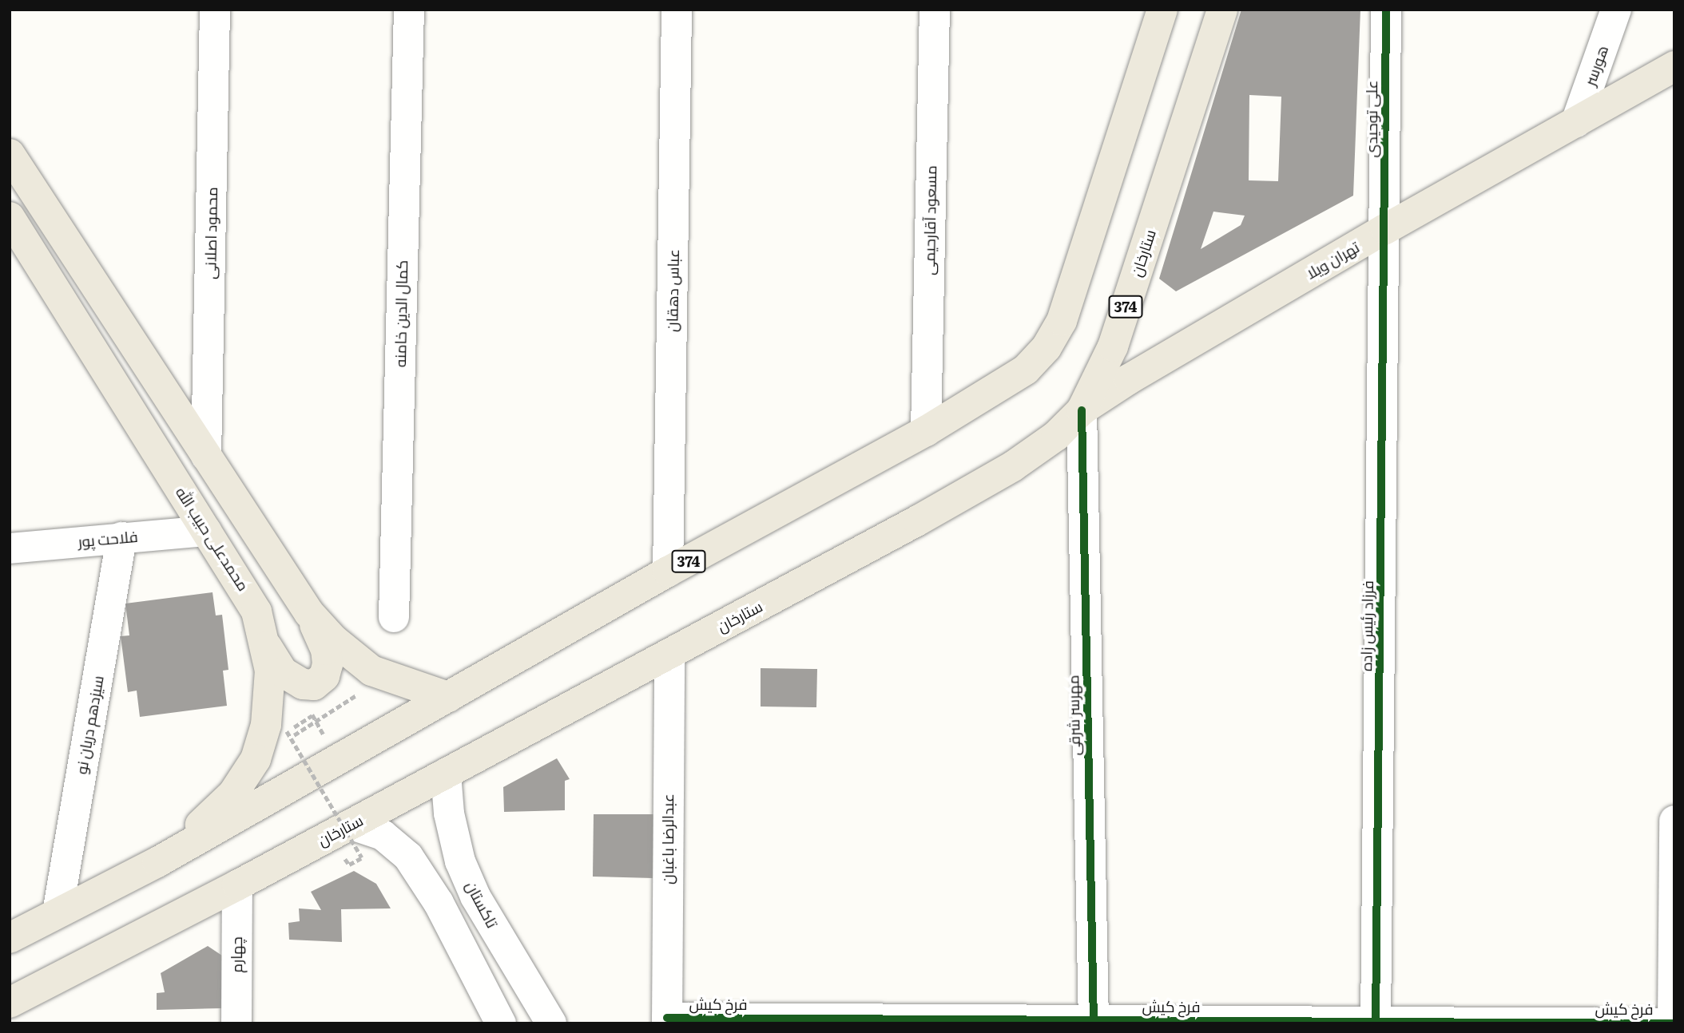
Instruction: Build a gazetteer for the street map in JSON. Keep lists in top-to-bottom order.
{
  "streets": {
    "main road": [
      "ستارخان",
      "تهران ویلا",
      "374",
      "محمدعلی حبیب الله"
    ],
    "street": [
      "هورسر",
      "علی توحیدی",
      "مسعود آقارحیمی",
      "محمود اصلانی",
      "عباس دهقان",
      "کمال الدین خامنه",
      "فلاحت پور",
      "فرزاد رئیس زاده",
      "مهرسر شرقی",
      "سیزدهم دریان نو",
      "عبدالرضا باغبان",
      "تاکستان",
      "چهارم",
      "فرخ کیش"
    ]
  },
  "crossings": [
    ["هورسر", "تهران ویلا"],
    ["علی توحیدی", "تهران ویلا"],
    ["علی توحیدی", "فرزاد رئیس زاده"],
    ["مسعود آقارحیمی", "374"],
    ["ستارخان", "تهران ویلا"],
    ["ستارخان", "مهرسر شرقی"],
    ["ستارخان", "عبدالرضا باغبان"],
    ["ستارخان", "تاکستان"],
    ["ستارخان", "چهارم"],
    ["تهران ویلا", "فرزاد رئیس زاده"],
    ["تهران ویلا", "مهرسر شرقی"],
    ["عباس دهقان", "374"],
    ["374", "محمدعلی حبیب الله"],
    ["374", "سیزدهم دریان نو"],
    ["فلاحت پور", "محمدعلی حبیب الله"],
    ["فلاحت پور", "سیزدهم دریان نو"],
    ["فرزاد رئیس زاده", "فرخ کیش"],
    ["مهرسر شرقی", "فرخ کیش"],
    ["عبدالرضا باغبان", "فرخ کیش"]
  ]
}
